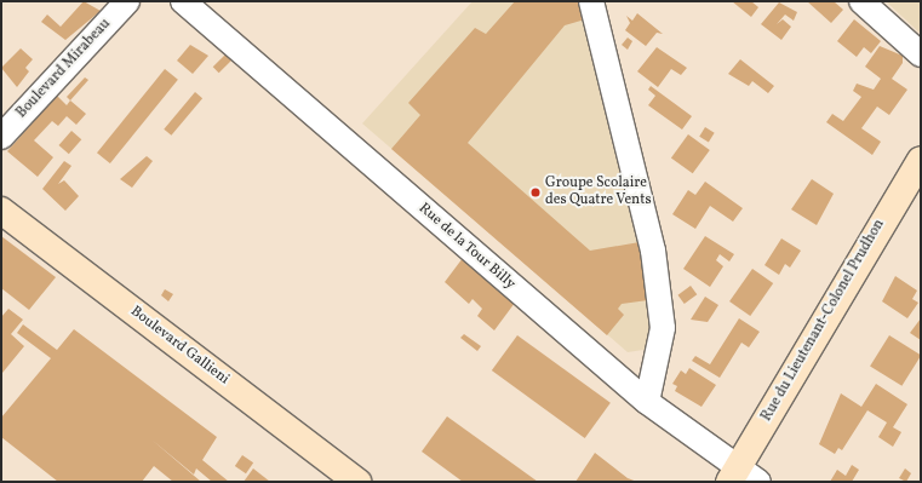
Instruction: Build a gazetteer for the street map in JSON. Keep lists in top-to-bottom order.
{
  "streets": {
    "main road": ["Rue du Lieutenant-Colonel Prudhon", "Boulevard Gallieni"],
    "street": ["Boulevard Mirabeau", "Rue de la Tour Billy"]
  },
  "crossings": [
    ["Rue de la Tour Billy", "Rue du Lieutenant-Colonel Prudhon"]
  ],
  "places": ["Groupe Scolaire des Quatre Vents"]
}
